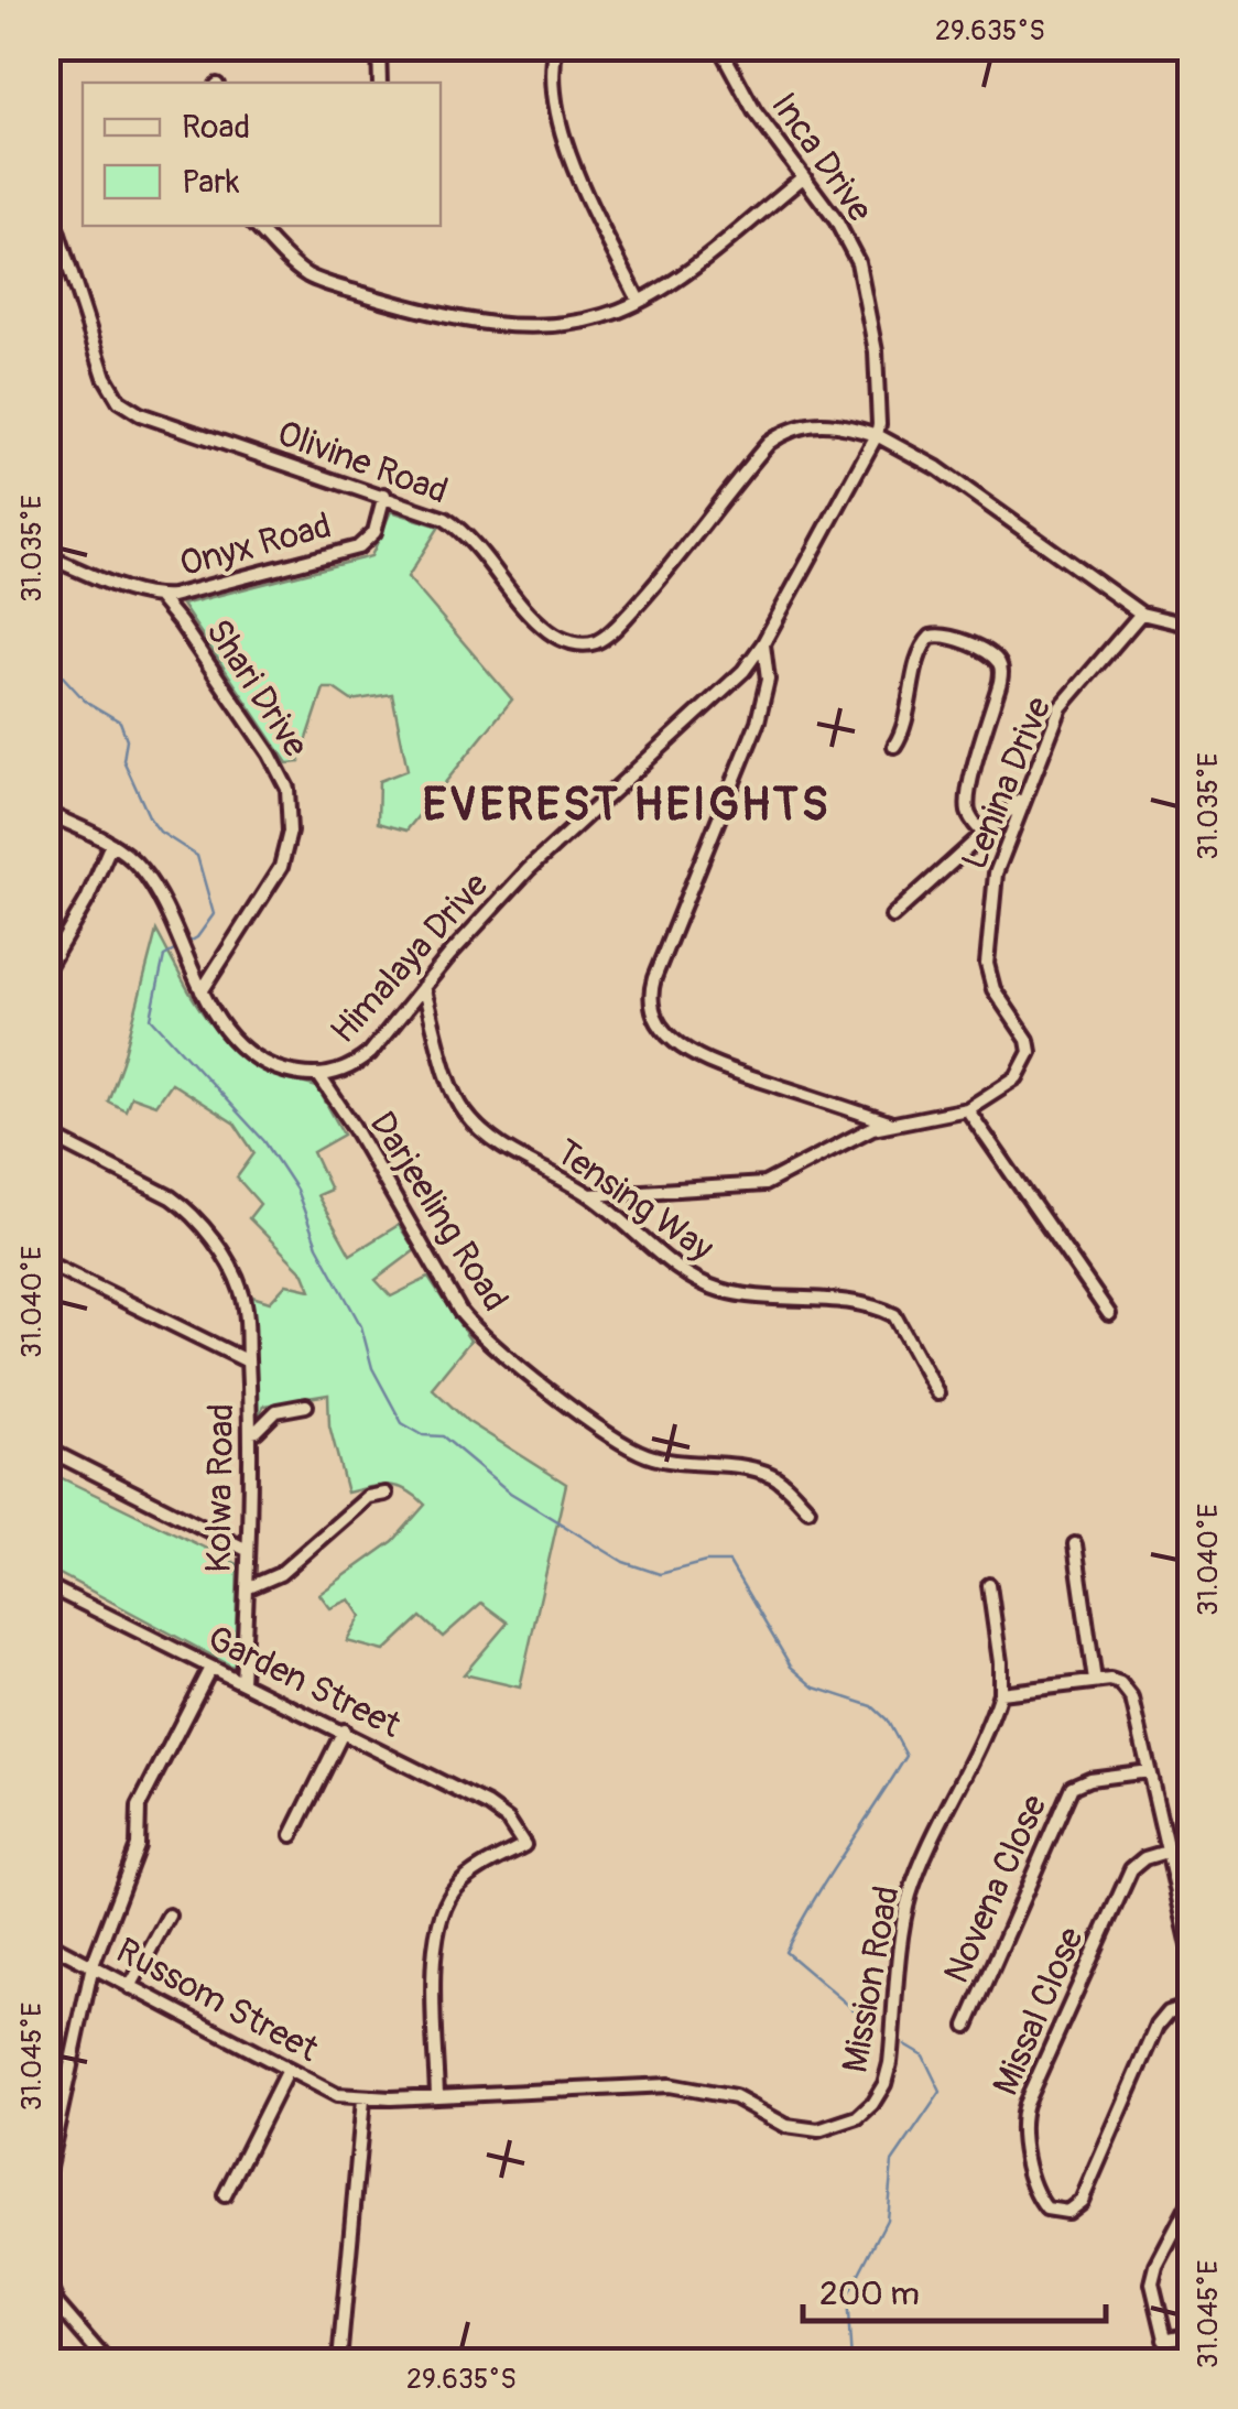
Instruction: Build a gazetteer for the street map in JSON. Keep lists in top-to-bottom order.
{
  "streets": {
    "street": [
      "Inca Drive",
      "Olivine Road",
      "Onyx Road",
      "Shari Drive",
      "Lenina Drive",
      "Himalaya Drive",
      "Tensing Way",
      "Darjeeling Road",
      "Kolwa Road",
      "Garden Street",
      "Novena Close",
      "Mission Road",
      "Russom Street",
      "Missal Close"
    ]
  },
  "crossings": [
    ["Inca Drive", "Olivine Road"],
    ["Inca Drive", "Himalaya Drive"],
    ["Olivine Road", "Onyx Road"],
    ["Olivine Road", "Himalaya Drive"],
    ["Onyx Road", "Shari Drive"],
    ["Shari Drive", "Himalaya Drive"],
    ["Himalaya Drive", "Tensing Way"],
    ["Himalaya Drive", "Darjeeling Road"],
    ["Kolwa Road", "Garden Street"],
    ["Garden Street", "Mission Road"],
    ["Mission Road", "Russom Street"]
  ],
  "districts": ["EVEREST HEIGHTS"],
  "legend": ["Road", "Park"],
  "scale_bar": "200 m",
  "coordinates": [
    "29.635°S",
    "31.035°E",
    "31.040°E",
    "31.045°E"
  ]
}
